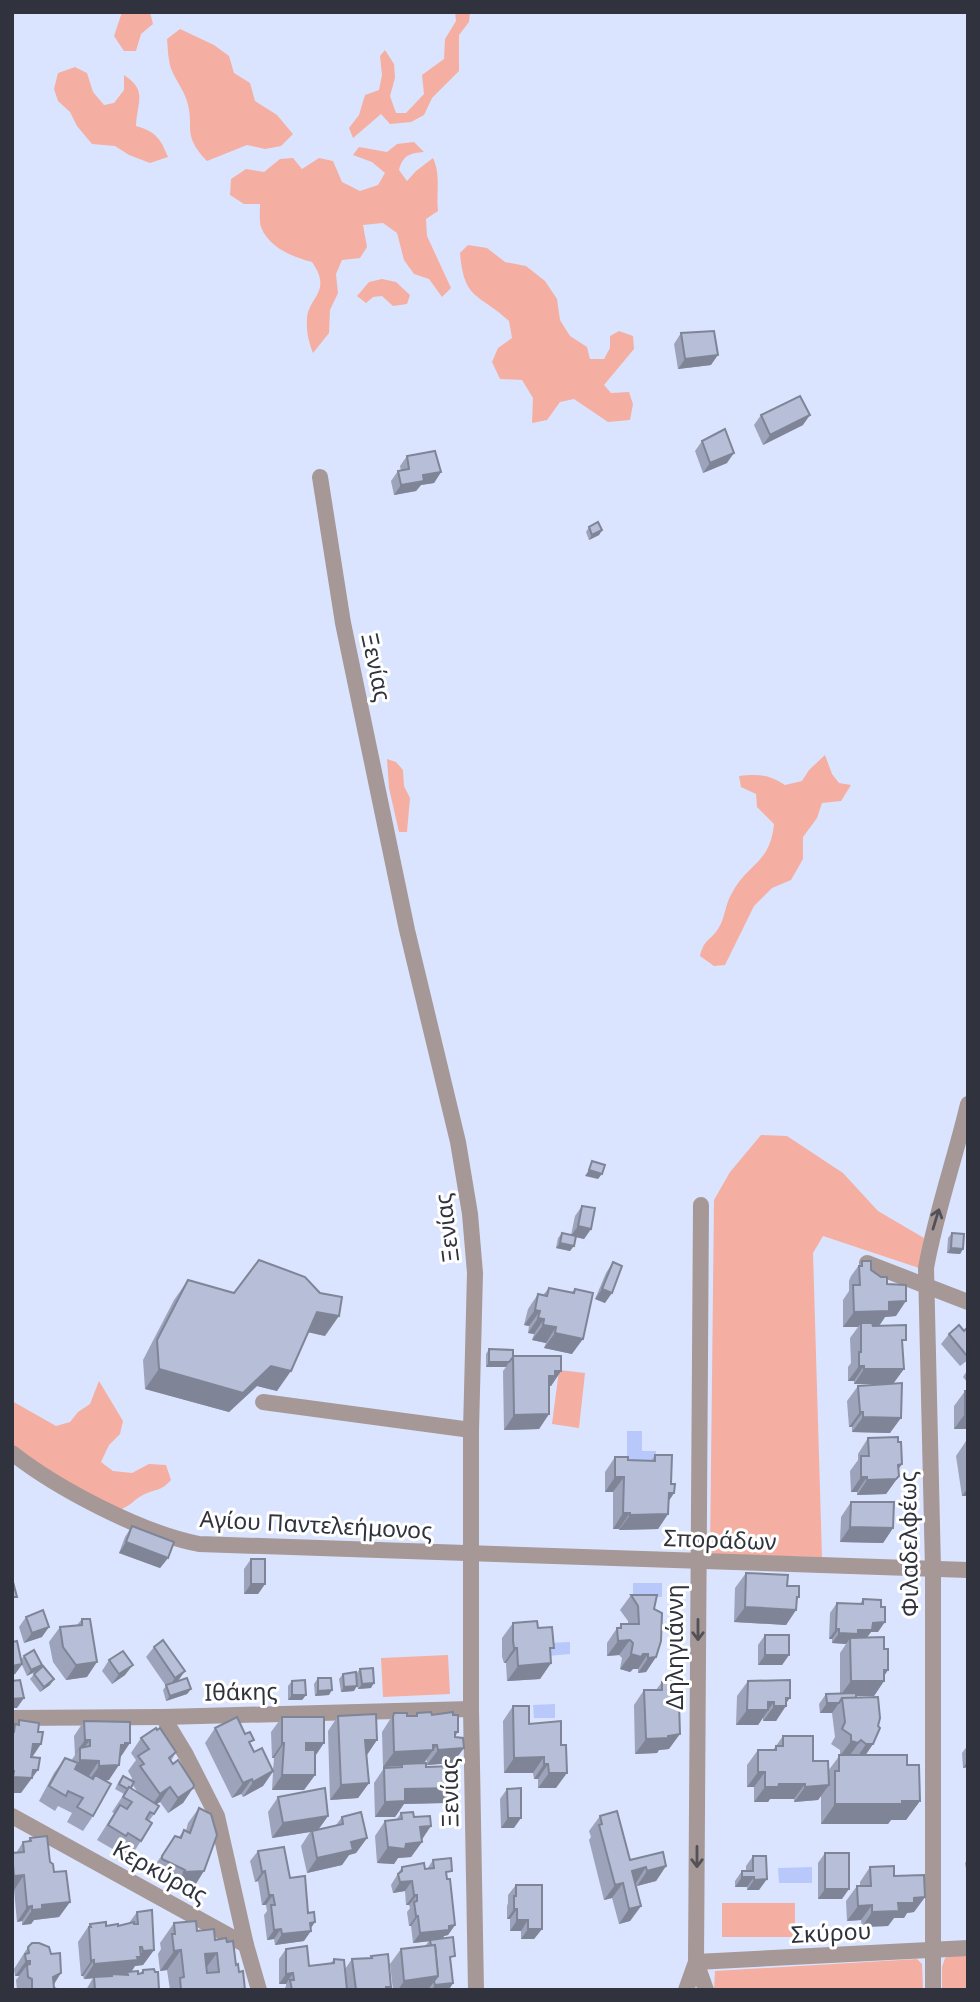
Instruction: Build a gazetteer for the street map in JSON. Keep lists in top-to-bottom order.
{
  "streets": {
    "street": [
      "Ξενίας",
      "Αγίου Παντελεήμονος",
      "Σποράδων",
      "Φιλαδελφέως",
      "Δηληγιάννη",
      "Ιθάκης",
      "Κερκύρας",
      "Σκύρου"
    ]
  },
  "crossings": [
    ["Ξενίας", "Αγίου Παντελεήμονος"],
    ["Ξενίας", "Σποράδων"],
    ["Ξενίας", "Ιθάκης"],
    ["Αγίου Παντελεήμονος", "Σποράδων"],
    ["Σποράδων", "Φιλαδελφέως"],
    ["Σποράδων", "Δηληγιάννη"],
    ["Φιλαδελφέως", "Σκύρου"],
    ["Δηληγιάννη", "Σκύρου"]
  ],
  "one_way": ["Δηληγιάννη"]
}
